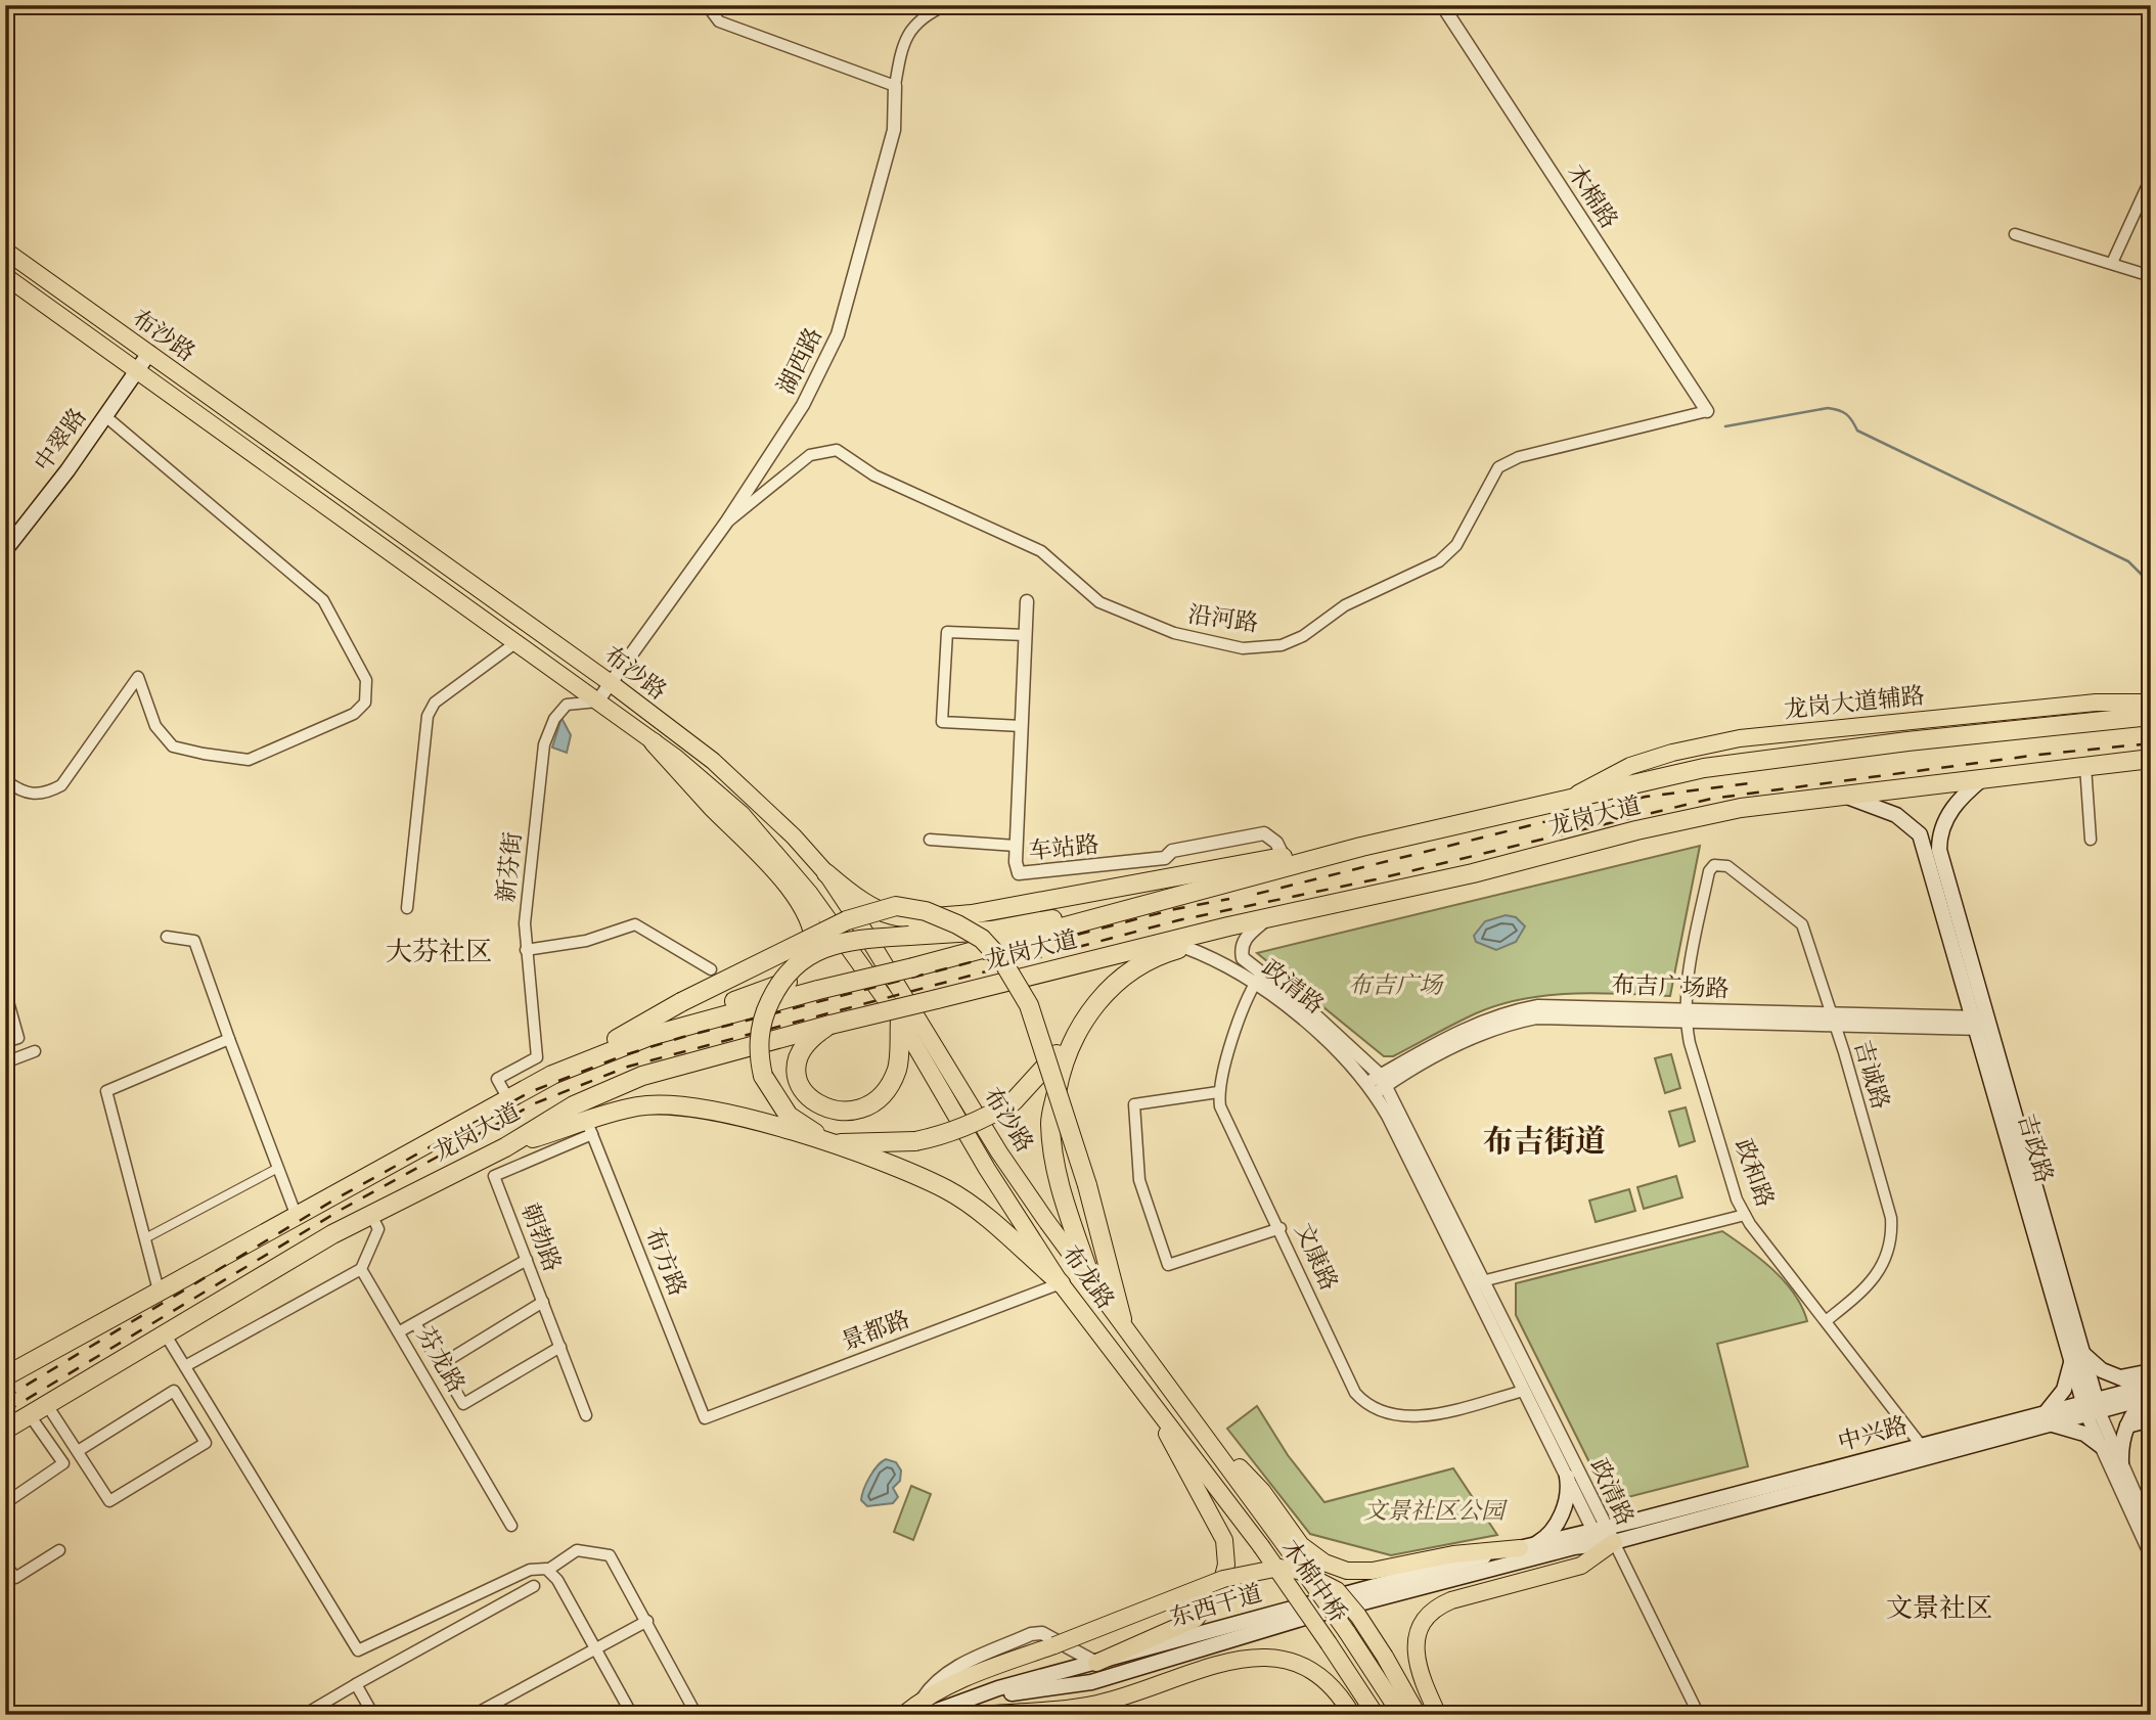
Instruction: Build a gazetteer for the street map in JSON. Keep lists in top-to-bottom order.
{
  "streets": {
    "highway": ["龙岗大道"],
    "main road": [
      "布沙路",
      "中翠路",
      "龙岗大道辅路",
      "吉政路",
      "布龙路",
      "中兴路",
      "木棉中桥",
      "东西干道"
    ],
    "street": [
      "木棉路",
      "湖西路",
      "沿河路",
      "车站路",
      "新芬街",
      "政清路",
      "布吉广场路",
      "吉诚路",
      "政和路",
      "朝勃路",
      "文康路",
      "布方路",
      "景都路",
      "芬龙路"
    ]
  },
  "crossings": [
    ["木棉路", "沿河路"],
    ["布沙路", "湖西路"],
    ["布沙路", "中翠路"],
    ["布沙路", "新芬街"],
    ["布沙路", "布龙路"],
    ["湖西路", "沿河路"],
    ["湖西路", "新芬街"],
    ["龙岗大道辅路", "龙岗大道"],
    ["龙岗大道", "新芬街"],
    ["龙岗大道", "政清路"],
    ["龙岗大道", "吉政路"],
    ["政清路", "布吉广场路"],
    ["政清路", "文康路"],
    ["政清路", "中兴路"],
    ["政清路", "东西干道"],
    ["布吉广场路", "吉诚路"],
    ["布吉广场路", "吉政路"],
    ["布吉广场路", "政和路"],
    ["吉诚路", "政和路"],
    ["吉政路", "中兴路"],
    ["政和路", "中兴路"],
    ["朝勃路", "布方路"],
    ["布方路", "景都路"],
    ["布龙路", "景都路"],
    ["布龙路", "木棉中桥"],
    ["中兴路", "东西干道"]
  ],
  "districts": ["大芬社区", "布吉街道", "文景社区"],
  "parks": ["布吉广场", "文景社区公园"]
}
